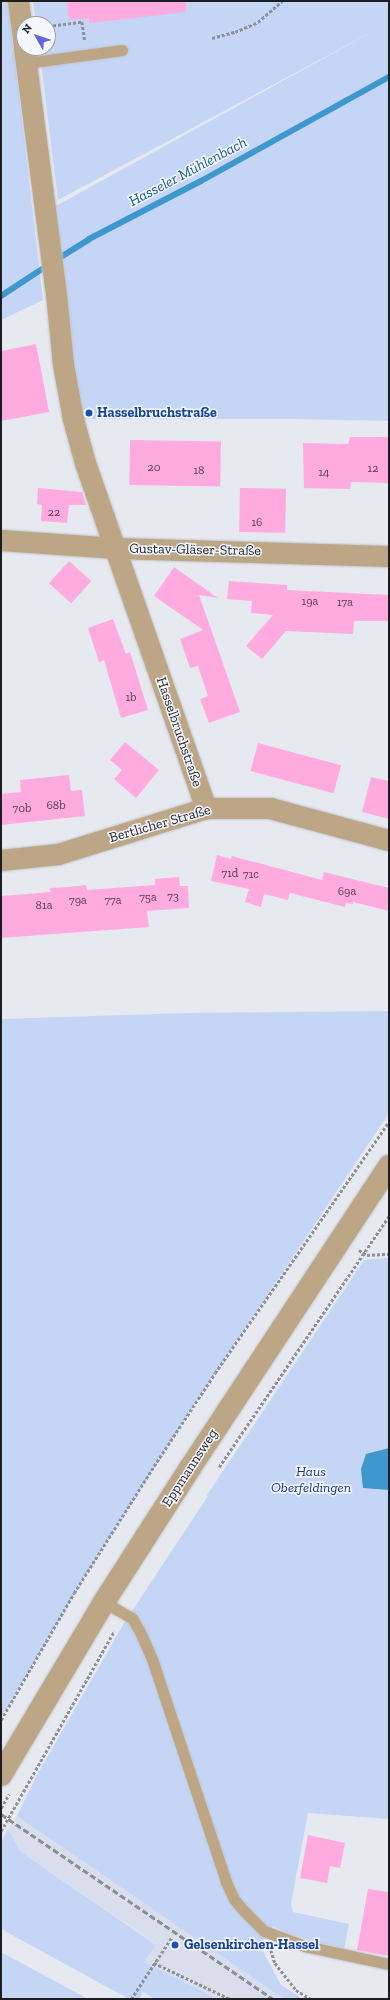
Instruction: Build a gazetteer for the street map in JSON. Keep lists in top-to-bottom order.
{
  "streets": {
    "street": [
      "Gustav-Gläser-Straße",
      "Hasselbruchstraße",
      "Bertlicher Straße",
      "Eppmannsweg"
    ]
  },
  "crossings": [
    ["Gustav-Gläser-Straße", "Hasselbruchstraße"],
    ["Hasselbruchstraße", "Bertlicher Straße"]
  ],
  "water": ["Hasseler Mühlenbach"],
  "parks": ["Haus Oberfeldingen"],
  "places": ["Hasselbruchstraße", "Gelsenkirchen-Hassel"],
  "house_numbers": [
    "20",
    "12",
    "18",
    "14",
    "22",
    "16",
    "19a",
    "17a",
    "1b",
    "68b",
    "70b",
    "71d",
    "71c",
    "69a",
    "73",
    "75a",
    "79a",
    "77a",
    "81a"
  ],
  "north": "top left"
}
